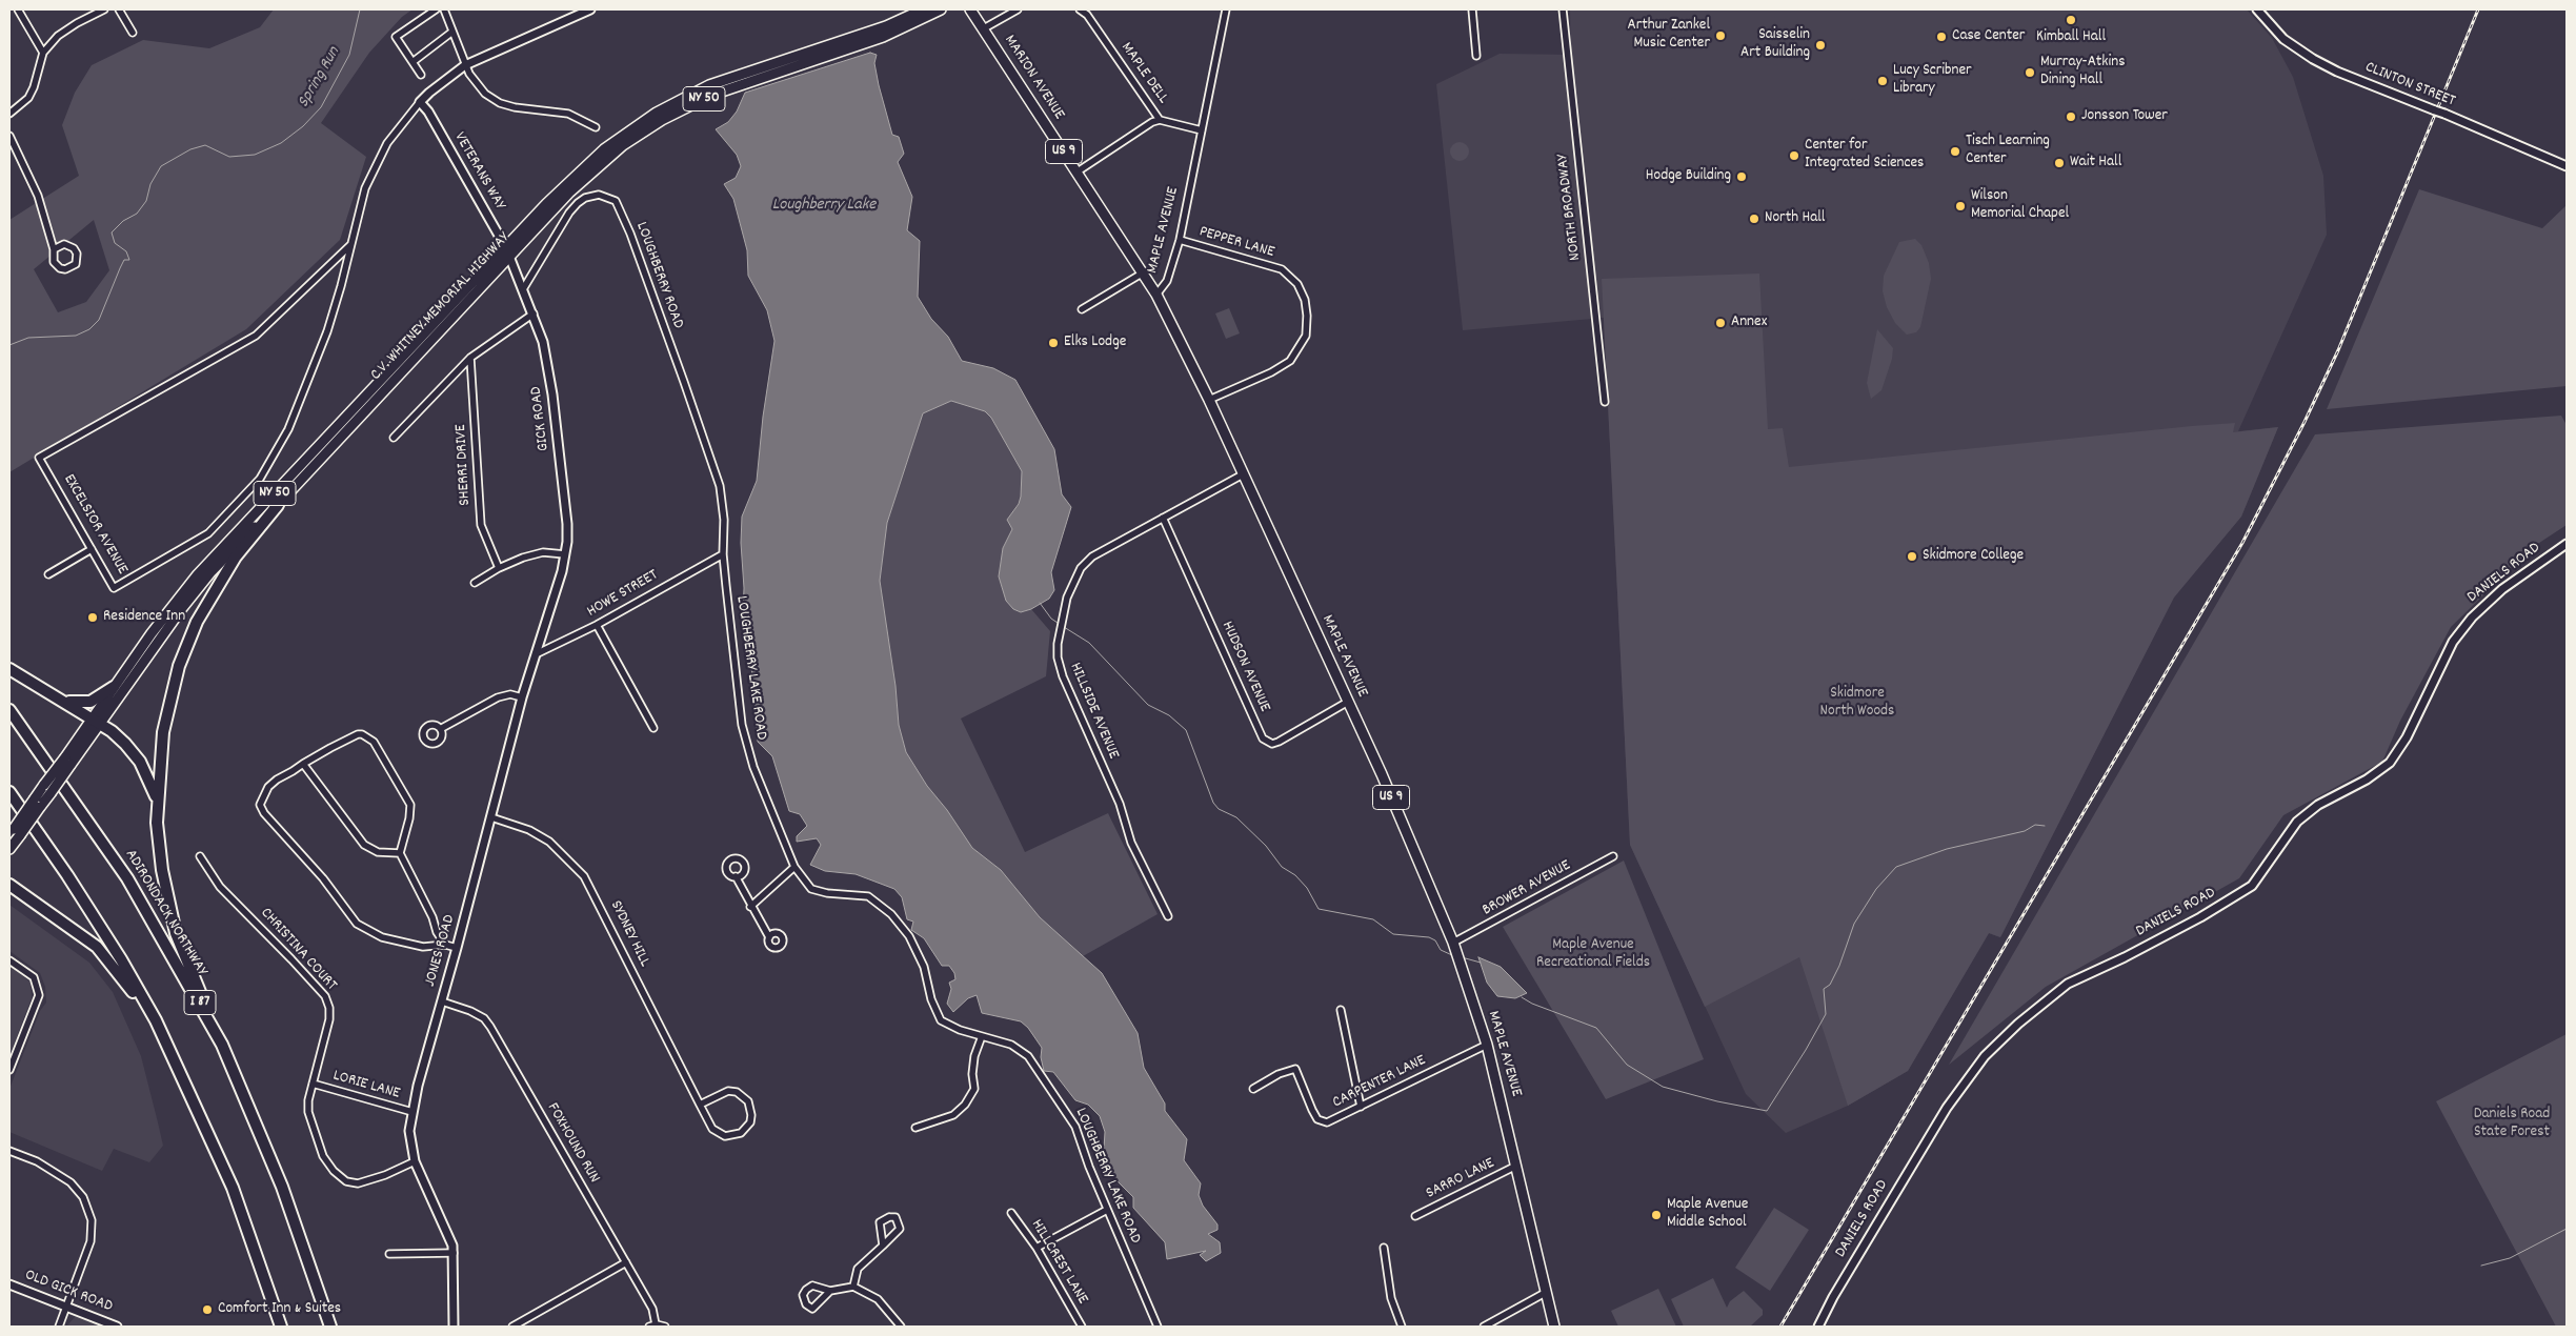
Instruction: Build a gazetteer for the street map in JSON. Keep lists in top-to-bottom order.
{
  "streets": {
    "highway": ["ADIRONDACK NORTHWAY", "I 87"],
    "main road": [
      "MARION AVENUE",
      "NY 50",
      "US 9",
      "MAPLE AVENUE",
      "C.V. WHITNEY MEMORIAL HIGHWAY"
    ],
    "street": [
      "MAPLE DELL",
      "CLINTON STREET",
      "VETERANS WAY",
      "NORTH BROADWAY",
      "PEPPER LANE",
      "LOUGHBERRY ROAD",
      "GICK ROAD",
      "SHERRI DRIVE",
      "EXCELSIOR AVENUE",
      "DANIELS ROAD",
      "HOWE STREET",
      "HUDSON AVENUE",
      "LOUGHBERRY LAKE ROAD",
      "HILLSIDE AVENUE",
      "BROWER AVENUE",
      "SYDNEY HILL",
      "CHRISTINA COURT",
      "JONES ROAD",
      "CARPENTER LANE",
      "LORIE LANE",
      "FOXHOUND RUN",
      "SARRO LANE",
      "HILLCREST LANE",
      "OLD GICK ROAD"
    ]
  },
  "crossings": [
    ["MAPLE DELL", "MAPLE AVENUE"],
    ["MARION AVENUE", "MAPLE AVENUE"],
    ["NY 50", "C.V. WHITNEY MEMORIAL HIGHWAY"],
    ["VETERANS WAY", "C.V. WHITNEY MEMORIAL HIGHWAY"],
    ["VETERANS WAY", "GICK ROAD"],
    ["VETERANS WAY", "EXCELSIOR AVENUE"],
    ["MAPLE AVENUE", "PEPPER LANE"],
    ["MAPLE AVENUE", "HUDSON AVENUE"],
    ["MAPLE AVENUE", "HILLSIDE AVENUE"],
    ["MAPLE AVENUE", "BROWER AVENUE"],
    ["MAPLE AVENUE", "CARPENTER LANE"],
    ["MAPLE AVENUE", "SARRO LANE"],
    ["LOUGHBERRY ROAD", "GICK ROAD"],
    ["LOUGHBERRY ROAD", "LOUGHBERRY LAKE ROAD"],
    ["C.V. WHITNEY MEMORIAL HIGHWAY", "GICK ROAD"],
    ["GICK ROAD", "JONES ROAD"],
    ["HOWE STREET", "LOUGHBERRY LAKE ROAD"],
    ["HOWE STREET", "JONES ROAD"],
    ["HUDSON AVENUE", "HILLSIDE AVENUE"],
    ["SYDNEY HILL", "JONES ROAD"],
    ["CHRISTINA COURT", "JONES ROAD"],
    ["CHRISTINA COURT", "LORIE LANE"],
    ["JONES ROAD", "LORIE LANE"],
    ["JONES ROAD", "FOXHOUND RUN"]
  ],
  "water": ["Spring Run", "Loughberry Lake"],
  "parks": ["Skidmore North Woods", "Maple Avenue Recreational Fields", "Daniels Road State Forest"],
  "places": [
    "Kimball Hall",
    "Arthur Zankel Music Center",
    "Case Center",
    "Saisselin Art Building",
    "Murray-Atkins Dining Hall",
    "Lucy Scribner Library",
    "Jonsson Tower",
    "Tisch Learning Center",
    "Center for Integrated Sciences",
    "Wait Hall",
    "Hodge Building",
    "Wilson Memorial Chapel",
    "North Hall",
    "Annex",
    "Elks Lodge",
    "Skidmore College",
    "Residence Inn",
    "Maple Avenue Middle School",
    "Comfort Inn & Suites"
  ]
}
